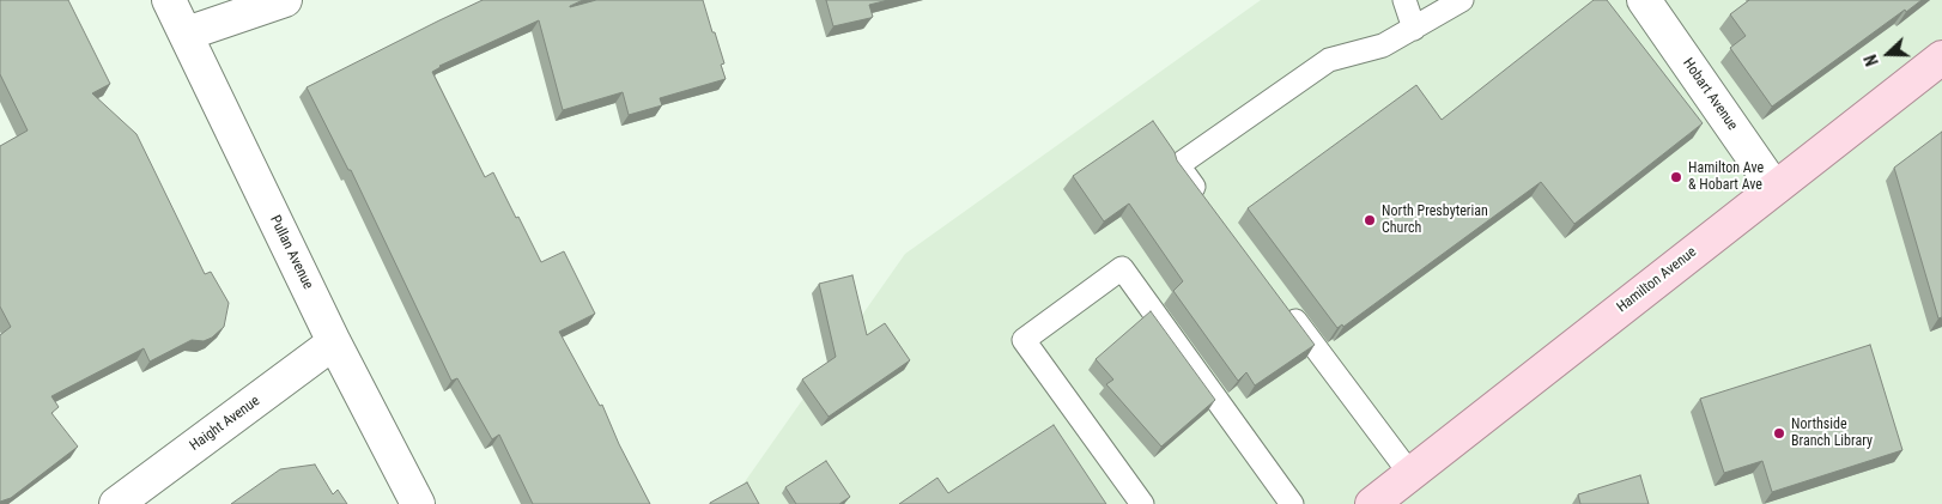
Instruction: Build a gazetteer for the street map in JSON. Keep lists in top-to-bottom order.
{
  "streets": {
    "main road": ["Hamilton Avenue"],
    "street": ["Hobart Avenue", "Pullan Avenue", "Haight Avenue"]
  },
  "crossings": [
    ["Hobart Avenue", "Hamilton Avenue"],
    ["Pullan Avenue", "Haight Avenue"]
  ],
  "places": ["Hamilton Ave & Hobart Ave", "North Presbyterian Church", "Northside Branch Library"],
  "north": "left"
}
